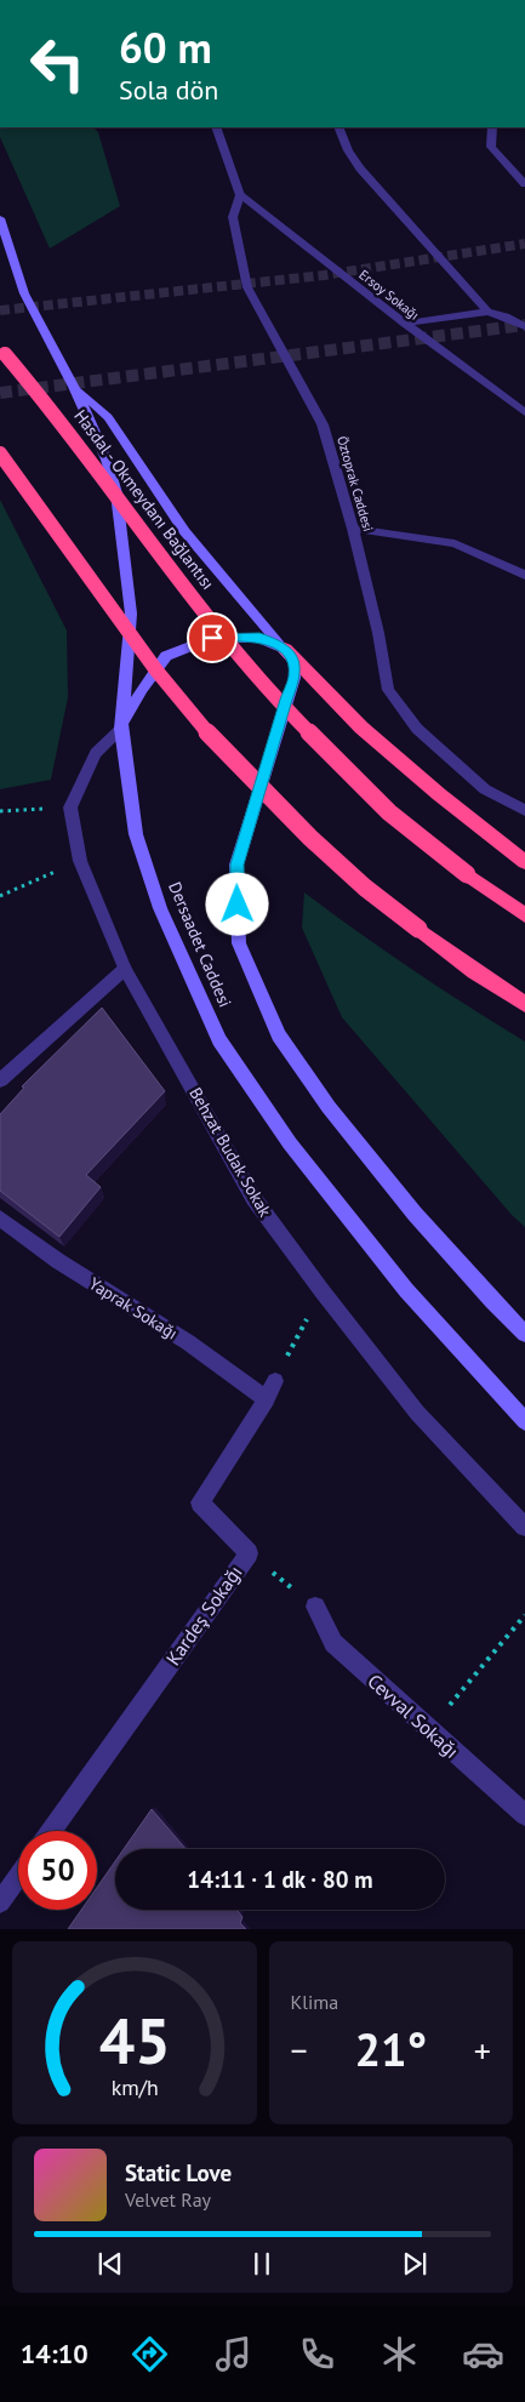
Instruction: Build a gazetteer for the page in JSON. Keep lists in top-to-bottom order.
{
  "streets": {
    "highway": ["Hasdal - Okmeydanı Bağlantısı"],
    "main road": ["Dersaadet Caddesi"],
    "street": [
      "Ersoy Sokağı",
      "Öztoprak Caddesi",
      "Behzat Budak Sokak",
      "Yaprak Sokağı",
      "Kardeş Sokağı",
      "Cevval Sokağı"
    ]
  },
  "crossings": [
    ["Ersoy Sokağı", "Öztoprak Caddesi"],
    ["Yaprak Sokağı", "Kardeş Sokağı"]
  ],
  "page": {
    "turn": ["60 m", "Sola dön"],
    "limit": "50",
    "trip": "14:11 · 1 dk · 80 m",
    "tile": "Klima",
    "heat": ["−", "21°", "+"],
    "song": ["Static Love", "Velvet Ray"],
    "tabs": "14:10",
    "gauge": ["45", "km/h"]
  }
}
